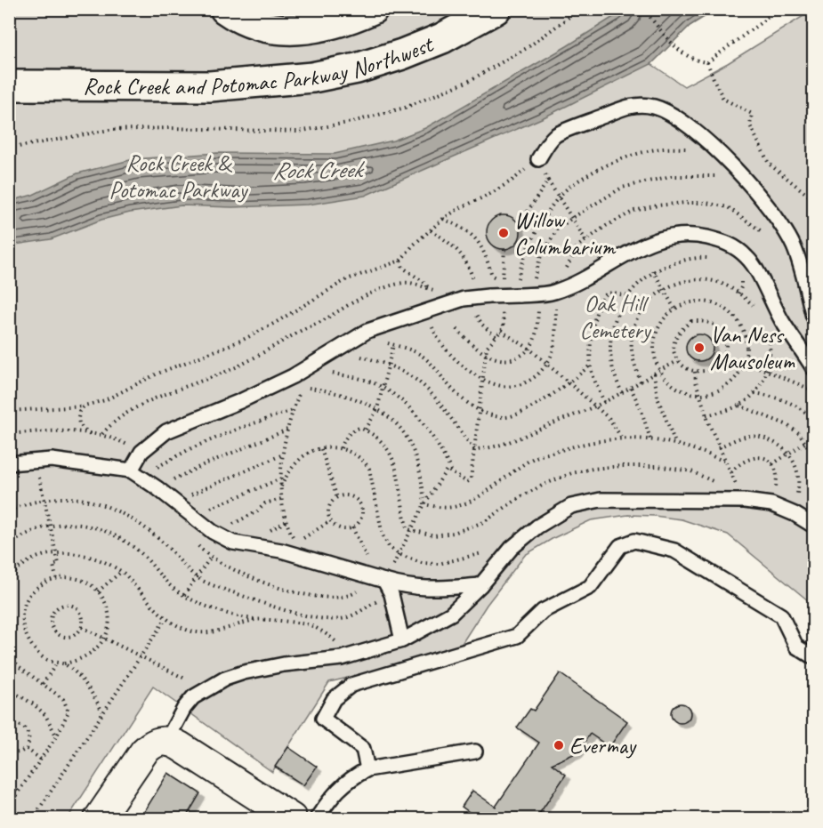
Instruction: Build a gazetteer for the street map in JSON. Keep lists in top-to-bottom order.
{
  "streets": {
    "main road": ["Rock Creek and Potomac Parkway Northwest"]
  },
  "water": ["Rock Creek"],
  "parks": ["Rock Creek & Potomac Parkway", "Oak Hill Cemetery"],
  "places": ["Willow Columbarium", "Van Ness Mausoleum", "Evermay"]
}
